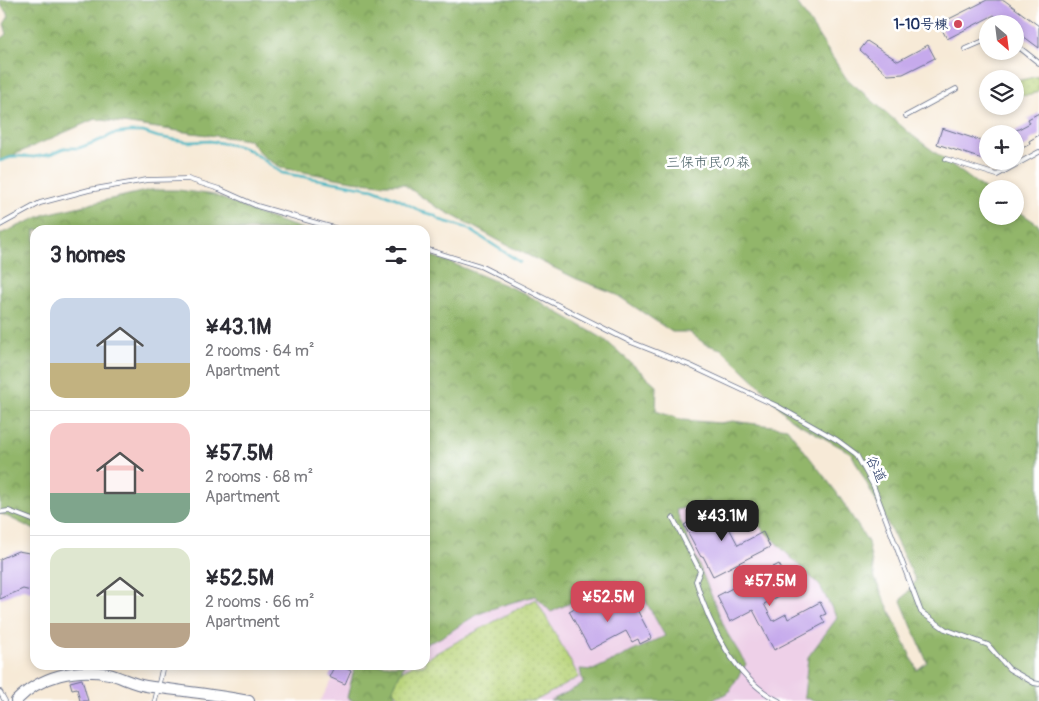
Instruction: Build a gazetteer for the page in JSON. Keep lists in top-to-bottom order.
{
  "streets": {
    "lane": ["谷道"]
  },
  "parks": ["三保市民の森"],
  "places": ["1-10号棟"],
  "north": "bottom right",
  "page": {
    "map_buttons": ["+", "−"],
    "heading": "3 homes",
    "list": [
      {
        "name": "¥43.1M",
        "note": "2 rooms · 64 m² · Apartment"
      },
      {
        "name": "¥57.5M",
        "note": "2 rooms · 68 m² · Apartment"
      },
      {
        "name": "¥52.5M",
        "note": "2 rooms · 66 m² · Apartment"
      }
    ],
    "price": ["¥43.1M", "¥57.5M", "¥52.5M"]
  }
}
